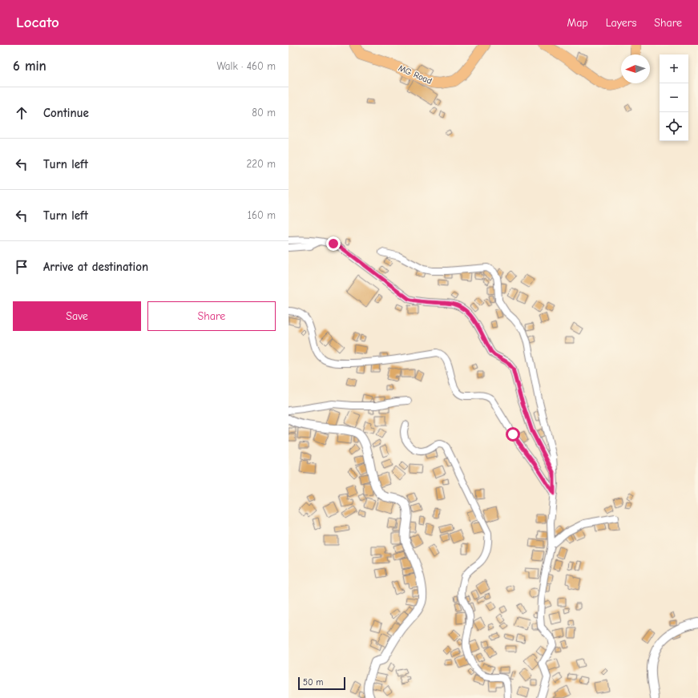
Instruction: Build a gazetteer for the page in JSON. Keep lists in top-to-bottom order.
{
  "streets": {
    "main road": ["MG Road"]
  },
  "scale_bar": "50 m",
  "north": "left",
  "page": {
    "header": "Locato",
    "nav": ["Map", "Layers", "Share"],
    "heading": ["6 min", "Walk · 460 m"],
    "map_buttons": ["+", "−"],
    "list": [
      ["Continue", "80 m"],
      ["Turn left", "220 m"],
      ["Turn left", "160 m"],
      "Arrive at destination"
    ],
    "buttons": ["Save", "Share"],
    "scale": "50 m"
  }
}
